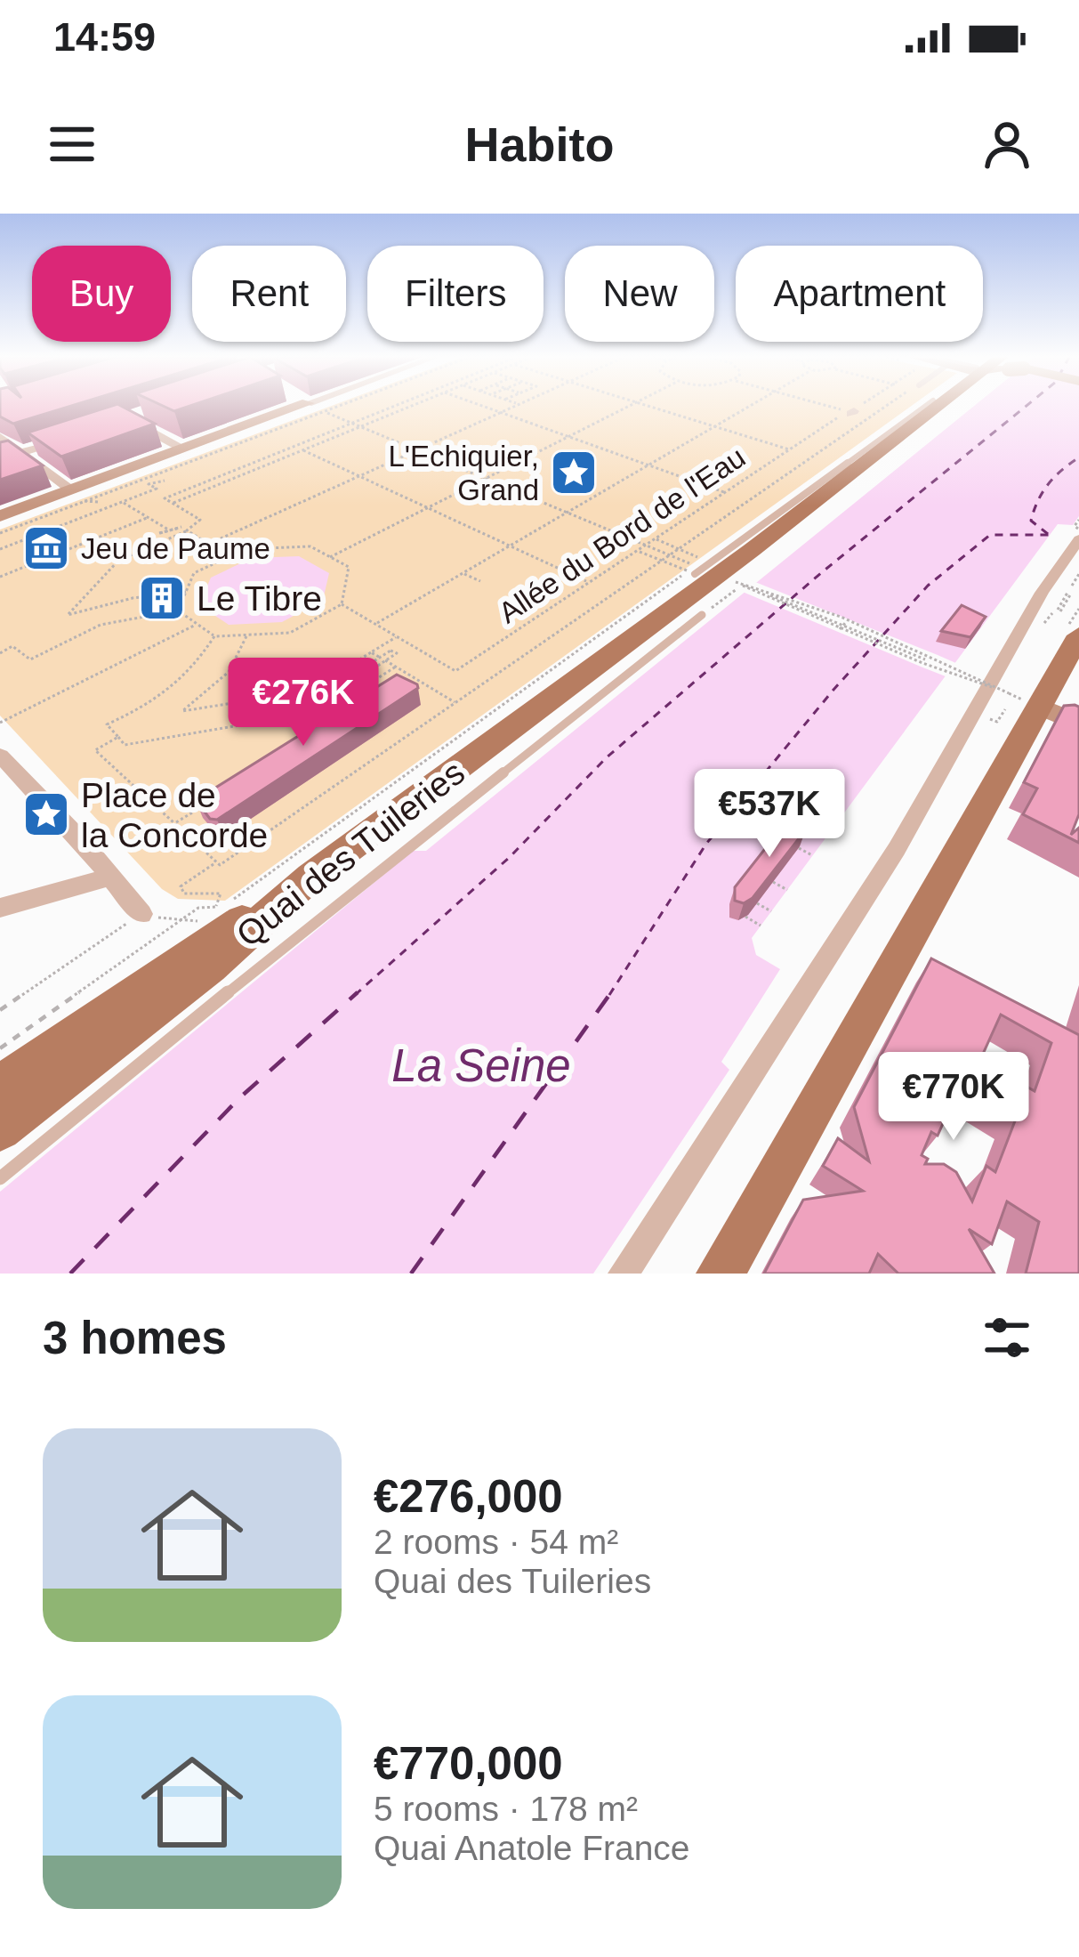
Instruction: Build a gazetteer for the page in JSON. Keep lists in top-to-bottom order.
{
  "streets": {
    "main road": ["Quai des Tuileries"],
    "path": ["Allée du Bord de l'Eau"]
  },
  "water": ["La Seine"],
  "places": {
    "place": ["L'Echiquier, Grand", "Place de la Concorde"],
    "museum": ["Jeu de Paume"],
    "building": ["Le Tibre"]
  },
  "page": {
    "status": "14:59",
    "header": "Habito",
    "chip": [
      "Buy",
      "Rent",
      "Filters",
      "New",
      "Apartment"
    ],
    "price": ["€276K", "€537K", "€770K"],
    "heading": "3 homes",
    "list": [
      {
        "name": "€276,000",
        "note": "2 rooms · 54 m² · Quai des Tuileries"
      },
      {
        "name": "€770,000",
        "note": "5 rooms · 178 m² · Quai Anatole France"
      }
    ]
  }
}
